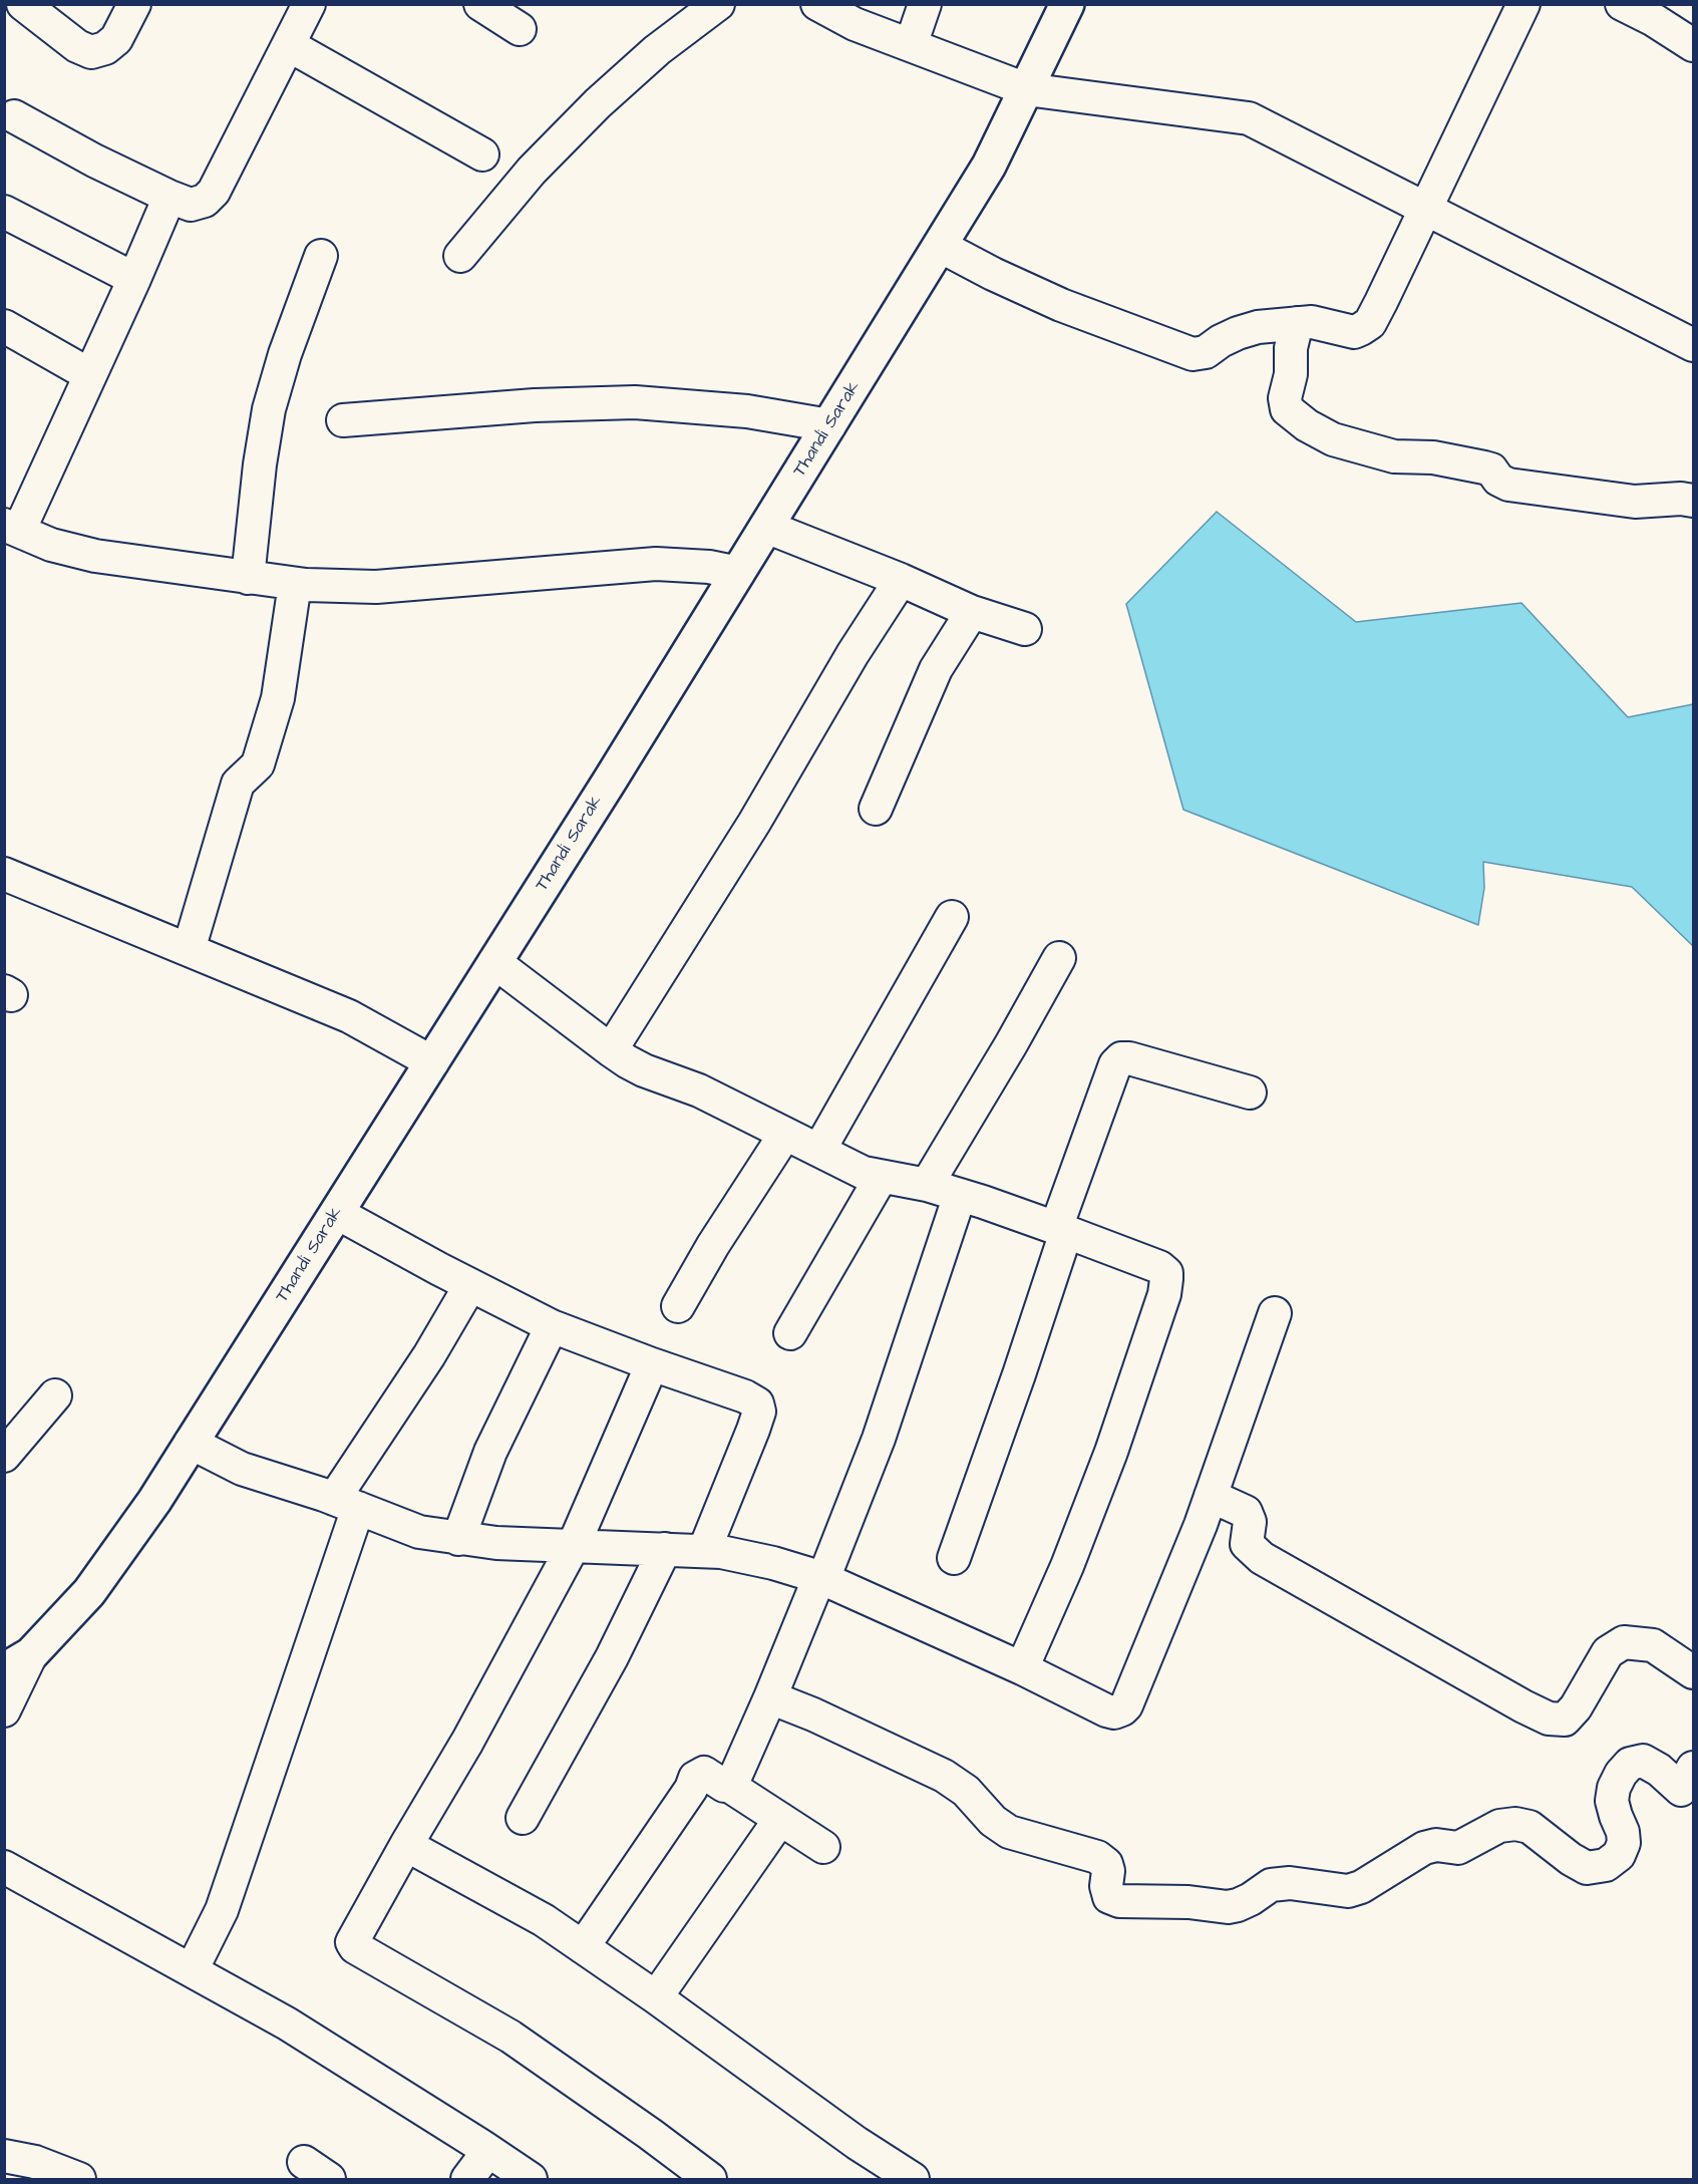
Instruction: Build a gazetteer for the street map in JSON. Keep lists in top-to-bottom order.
{
  "streets": {
    "main road": ["Thandi Sarak"]
  }
}
